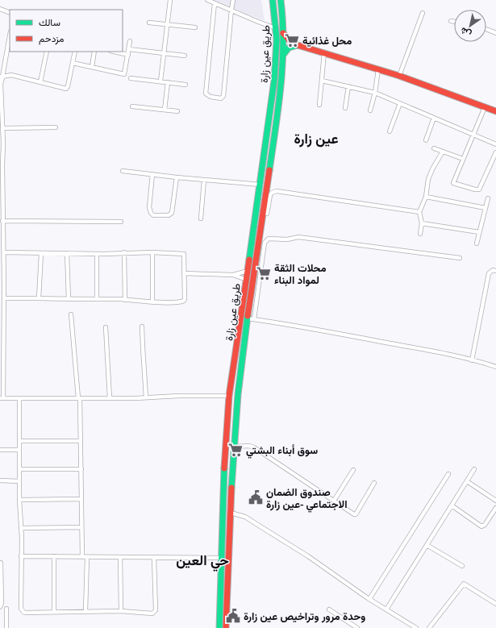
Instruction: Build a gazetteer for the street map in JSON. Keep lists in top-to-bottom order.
{
  "streets": {
    "main road": ["طريق عين زارة"]
  },
  "districts": ["عين زارة", "حي العين"],
  "places": {
    "supermarket": ["محل غذائية", "محلات الثقة لمواد البناء", "سوق أبناء البشتي"],
    "public building": ["صندوق الضمان الاجتماعي -عين زارة", "وحدة مرور وتراخيص عين زارة"]
  },
  "legend": ["سالك", "مزدحم"],
  "north": "bottom left"
}
